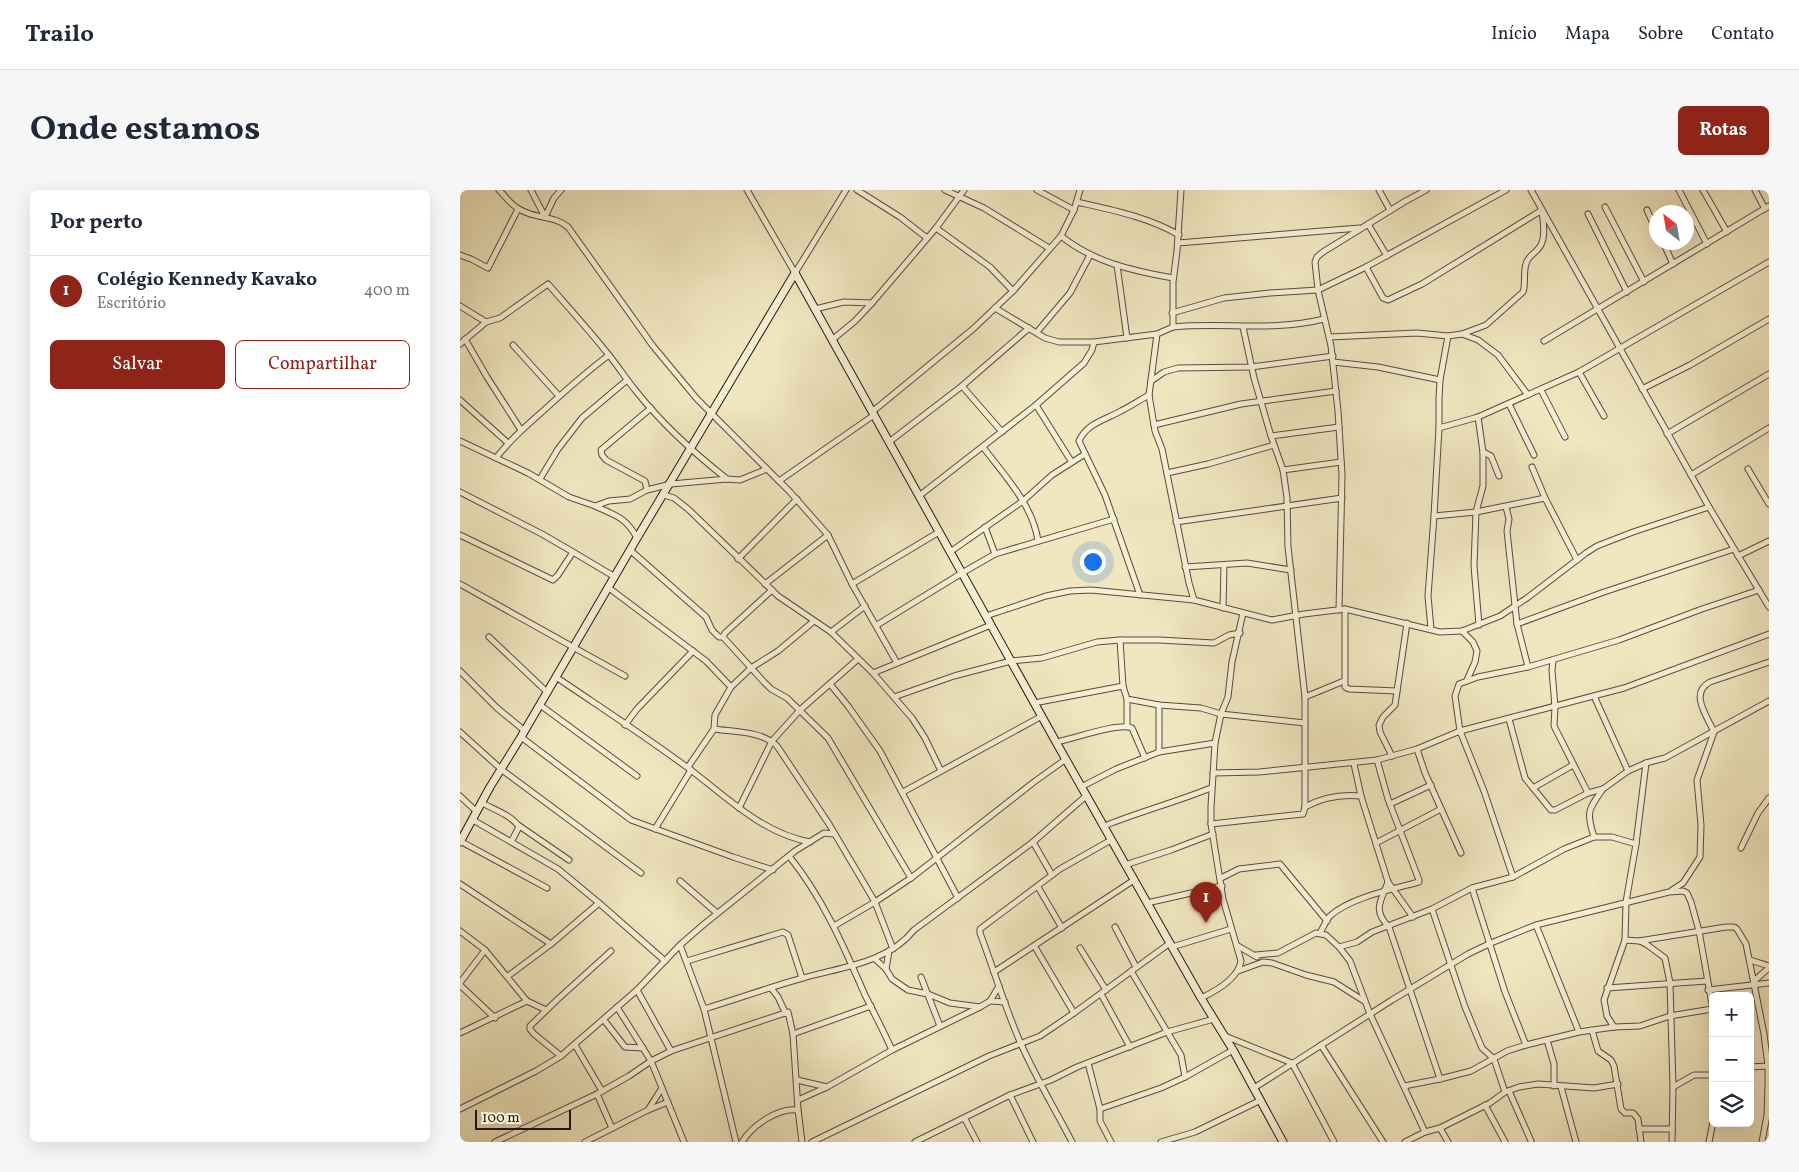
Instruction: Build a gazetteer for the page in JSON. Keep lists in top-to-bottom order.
{
  "scale_bar": "100 m",
  "north": "top left",
  "page": {
    "header": "Trailo",
    "nav": [
      "Início",
      "Mapa",
      "Sobre",
      "Contato"
    ],
    "title": "Onde estamos",
    "buttons": [
      "Rotas",
      ["Salvar", "Compartilhar"]
    ],
    "heading": "Por perto",
    "list": [
      {
        "mark": "1",
        "name": "Colégio Kennedy Kavako",
        "note": "Escritório",
        "value": "400 m"
      }
    ],
    "pins": "1",
    "map_buttons": ["+", "−"],
    "scale": "100 m"
  }
}
